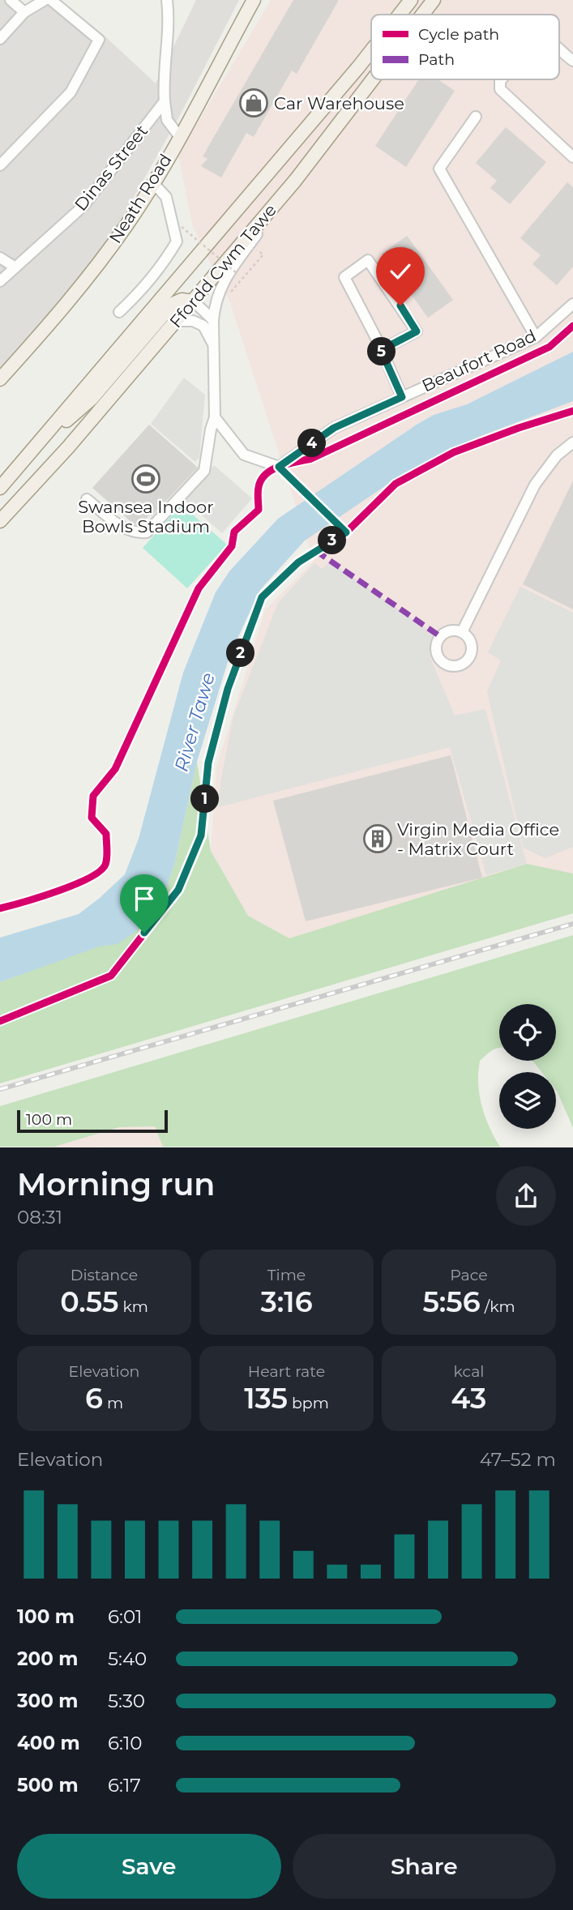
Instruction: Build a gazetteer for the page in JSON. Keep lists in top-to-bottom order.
{
  "streets": {
    "main road": ["Neath Road", "Ffordd Cwm Tawe"],
    "street": ["Dinas Street", "Beaufort Road"]
  },
  "crossings": [
    ["Dinas Street", "Neath Road"]
  ],
  "water": ["River Tawe"],
  "places": {
    "shop": ["Car Warehouse"],
    "sports": ["Swansea Indoor Bowls Stadium"],
    "building": ["Virgin Media Office - Matrix Court"]
  },
  "legend": ["Cycle path", "Path"],
  "scale_bar": "100 m",
  "page": {
    "pins": [
      "5",
      "4",
      "3",
      "2",
      "1"
    ],
    "scale": "100 m",
    "heading": ["Morning run", "08:31"],
    "stats": [
      ["Distance", "0.55 km"],
      ["Time", "3:16"],
      ["Pace", "5:56 /km"],
      ["Elevation", "6 m"],
      ["Heart rate", "135 bpm"],
      ["kcal", "43"]
    ],
    "chart": ["Elevation", "47–52 m"],
    "list": [
      {
        "name": "100 m",
        "note": "6:01"
      },
      {
        "name": "200 m",
        "note": "5:40"
      },
      {
        "name": "300 m",
        "note": "5:30"
      },
      {
        "name": "400 m",
        "note": "6:10"
      },
      {
        "name": "500 m",
        "note": "6:17"
      }
    ],
    "buttons": ["Save", "Share"]
  }
}
